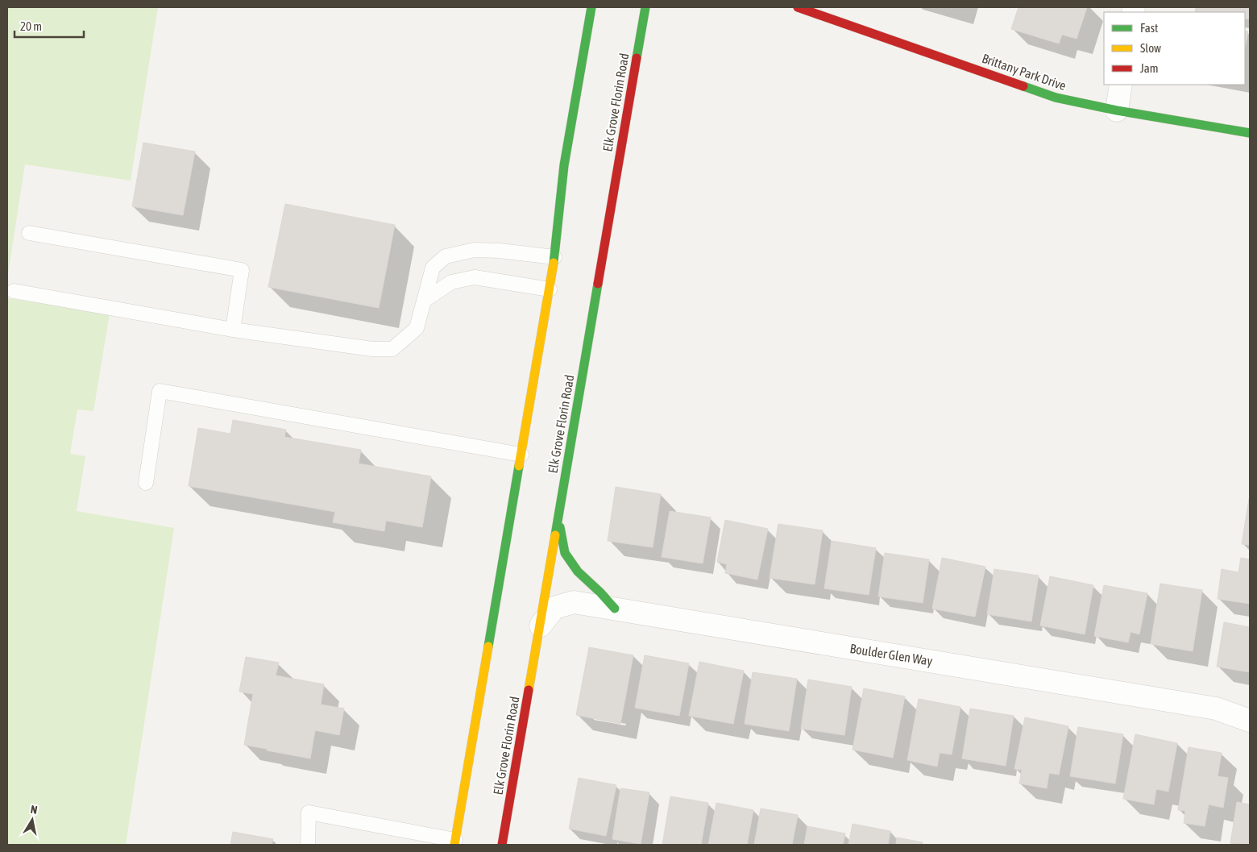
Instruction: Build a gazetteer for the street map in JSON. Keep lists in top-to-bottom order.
{
  "streets": {
    "main road": ["Brittany Park Drive", "Elk Grove Florin Road"],
    "street": ["Boulder Glen Way"]
  },
  "crossings": [
    ["Elk Grove Florin Road", "Boulder Glen Way"]
  ],
  "legend": ["Fast", "Slow", "Jam"],
  "scale_bar": "20 m",
  "north": "top"
}
